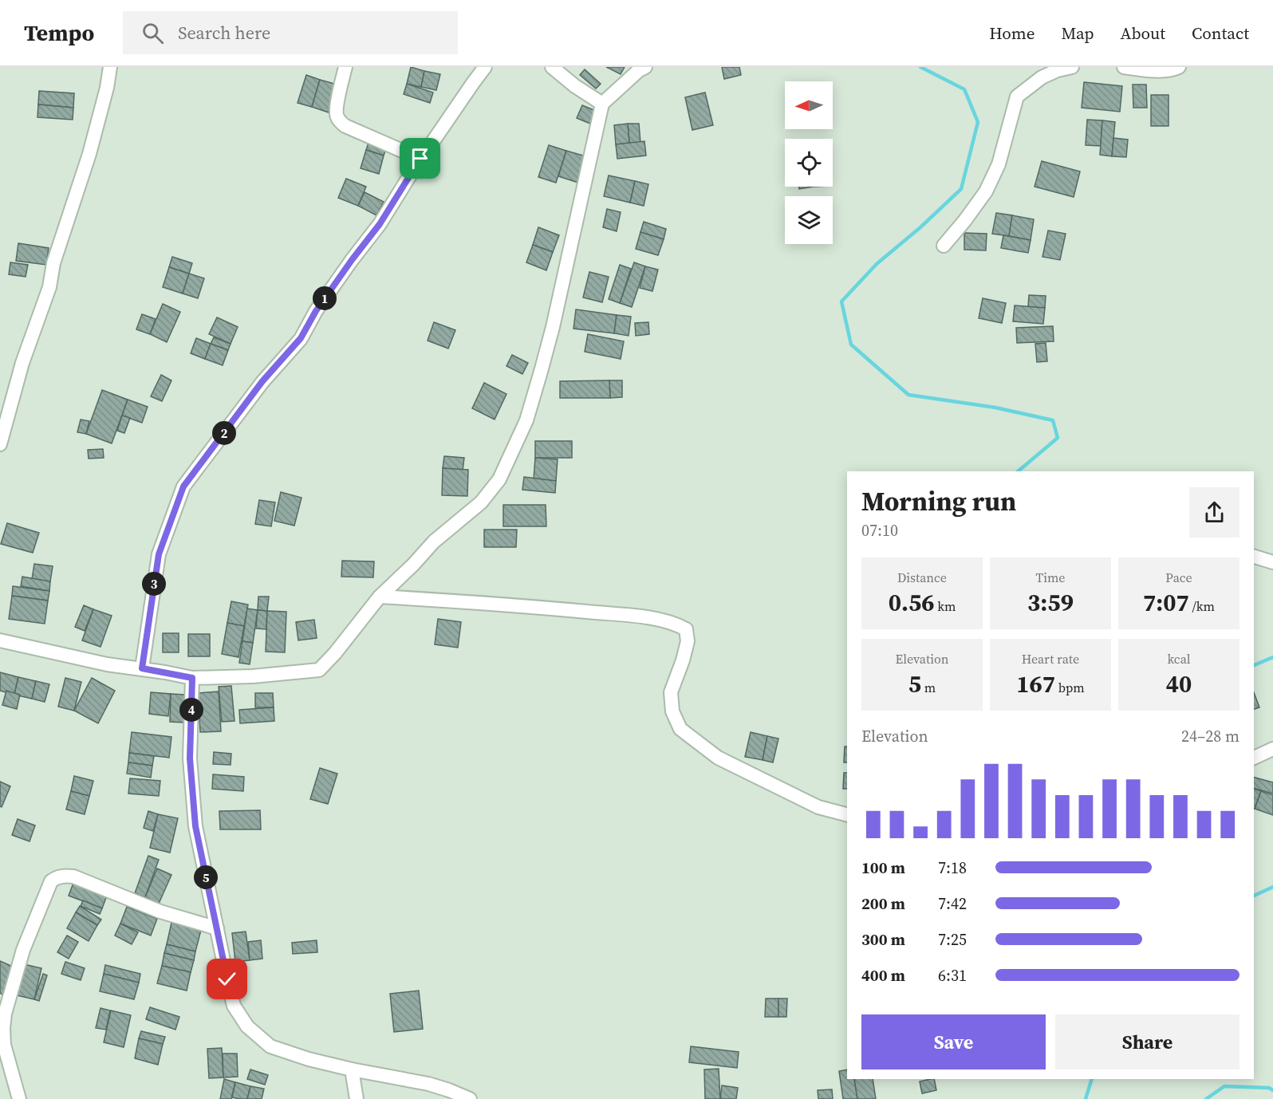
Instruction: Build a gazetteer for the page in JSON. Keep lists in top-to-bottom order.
{
  "north": "left",
  "page": {
    "header": "Tempo",
    "search": "Search here",
    "nav": [
      "Home",
      "Map",
      "About",
      "Contact"
    ],
    "pins": [
      "1",
      "2",
      "3",
      "4",
      "5"
    ],
    "heading": ["Morning run", "07:10"],
    "stats": [
      ["Distance", "0.56 km"],
      ["Time", "3:59"],
      ["Pace", "7:07 /km"],
      ["Elevation", "5 m"],
      ["Heart rate", "167 bpm"],
      ["kcal", "40"]
    ],
    "chart": ["Elevation", "24–28 m"],
    "list": [
      {
        "name": "100 m",
        "note": "7:18"
      },
      {
        "name": "200 m",
        "note": "7:42"
      },
      {
        "name": "300 m",
        "note": "7:25"
      },
      {
        "name": "400 m",
        "note": "6:31"
      }
    ],
    "buttons": ["Save", "Share"]
  }
}
